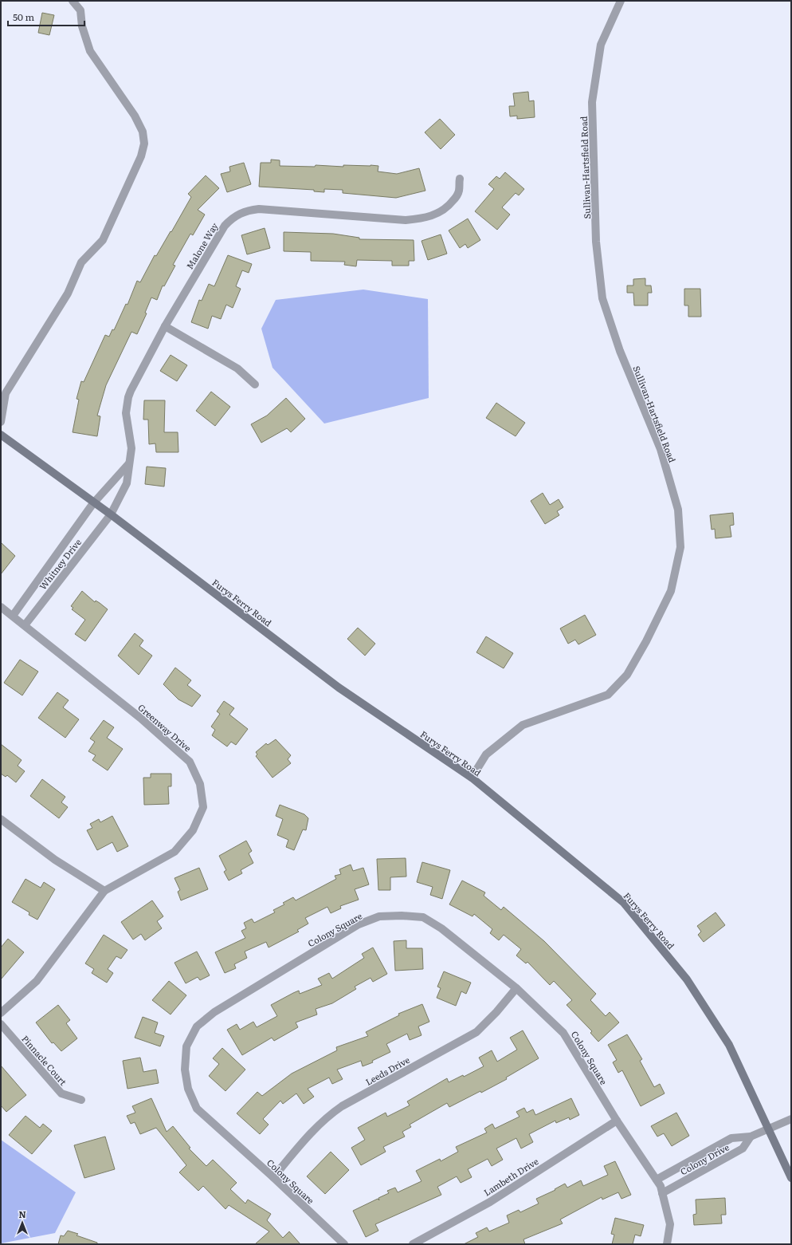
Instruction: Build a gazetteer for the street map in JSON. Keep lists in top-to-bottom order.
{
  "streets": {
    "main road": ["Furys Ferry Road"],
    "street": [
      "Sullivan-Hartsfield Road",
      "Malone Way",
      "Whitney Drive",
      "Greenway Drive",
      "Colony Square",
      "Pinnacle Court",
      "Leeds Drive",
      "Colony Drive",
      "Lambeth Drive"
    ]
  },
  "crossings": [
    ["Sullivan-Hartsfield Road", "Furys Ferry Road"],
    ["Malone Way", "Whitney Drive"],
    ["Malone Way", "Furys Ferry Road"],
    ["Whitney Drive", "Furys Ferry Road"],
    ["Whitney Drive", "Greenway Drive"],
    ["Furys Ferry Road", "Colony Drive"],
    ["Colony Square", "Leeds Drive"],
    ["Colony Square", "Colony Drive"],
    ["Colony Square", "Lambeth Drive"]
  ],
  "scale_bar": "50 m",
  "north": "top"
}
